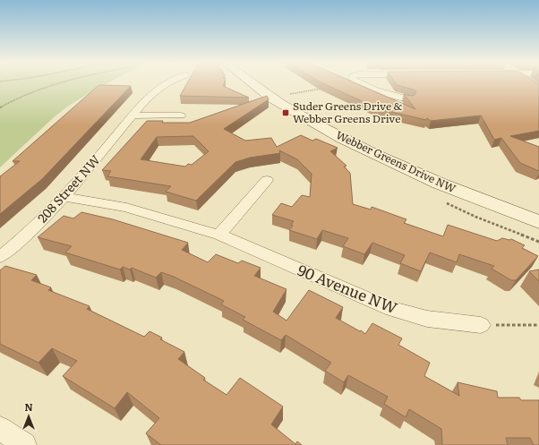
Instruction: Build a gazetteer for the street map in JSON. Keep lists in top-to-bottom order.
{
  "streets": {
    "main road": ["Webber Greens Drive NW"],
    "street": ["208 Street NW", "90 Avenue NW"]
  },
  "crossings": [
    ["208 Street NW", "90 Avenue NW"]
  ],
  "places": {
    "transit": ["Suder Greens Drive & Webber Greens Drive"]
  },
  "north": "top"
}
